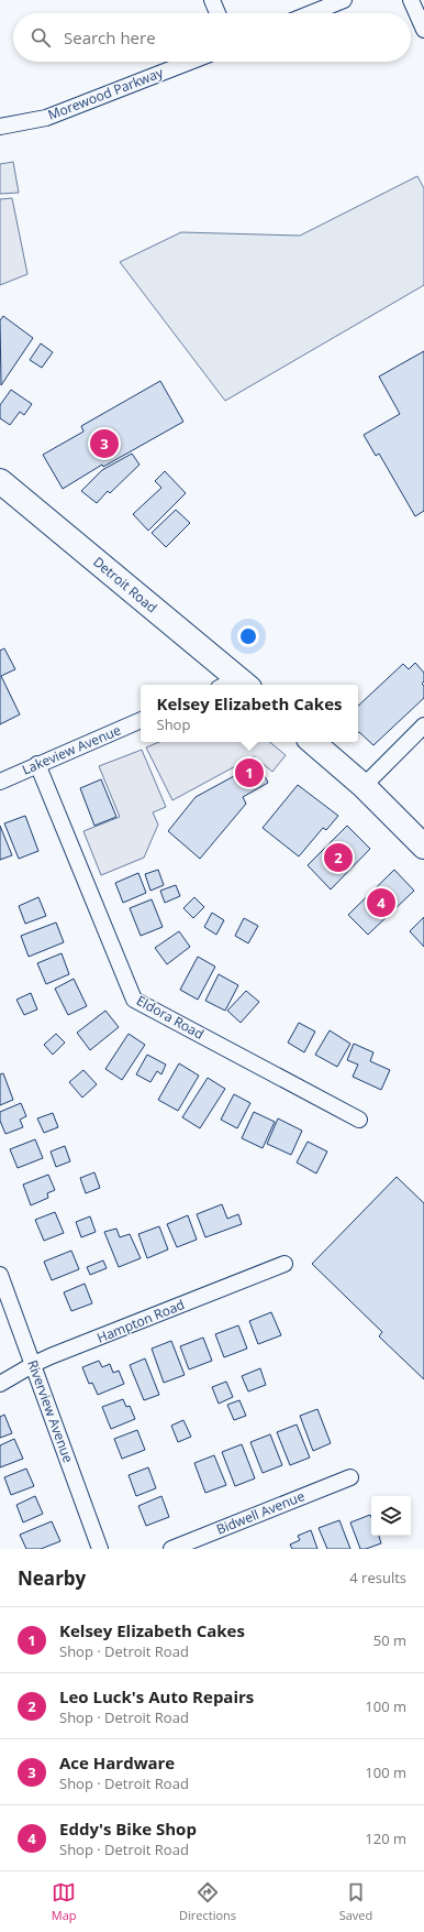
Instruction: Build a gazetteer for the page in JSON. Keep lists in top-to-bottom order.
{
  "streets": {
    "main road": ["Detroit Road"],
    "street": [
      "Morewood Parkway",
      "Lakeview Avenue",
      "Eldora Road",
      "Hampton Road",
      "Riverview Avenue",
      "Bidwell Avenue"
    ]
  },
  "crossings": [
    ["Lakeview Avenue", "Eldora Road"],
    ["Hampton Road", "Riverview Avenue"]
  ],
  "page": {
    "search": "Search here",
    "pins": [
      "3",
      "1",
      "2",
      "4"
    ],
    "popup": ["Kelsey Elizabeth Cakes", "Shop"],
    "heading": ["Nearby", "4 results"],
    "list": [
      {
        "mark": "1",
        "name": "Kelsey Elizabeth Cakes",
        "note": "Shop · Detroit Road",
        "value": "50 m"
      },
      {
        "mark": "2",
        "name": "Leo Luck's Auto Repairs",
        "note": "Shop · Detroit Road",
        "value": "100 m"
      },
      {
        "mark": "3",
        "name": "Ace Hardware",
        "note": "Shop · Detroit Road",
        "value": "100 m"
      },
      {
        "mark": "4",
        "name": "Eddy's Bike Shop",
        "note": "Shop · Detroit Road",
        "value": "120 m"
      }
    ],
    "nav": ["Map", "Directions", "Saved"]
  }
}
